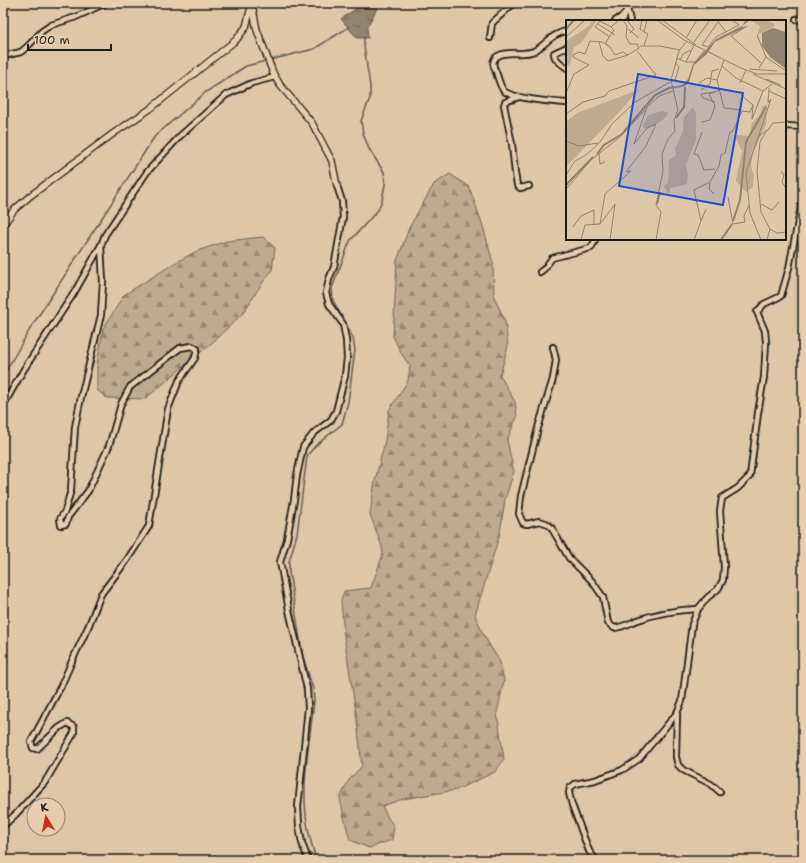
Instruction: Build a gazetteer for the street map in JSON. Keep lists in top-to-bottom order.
{
  "scale_bar": "100 m",
  "north": "top"
}
